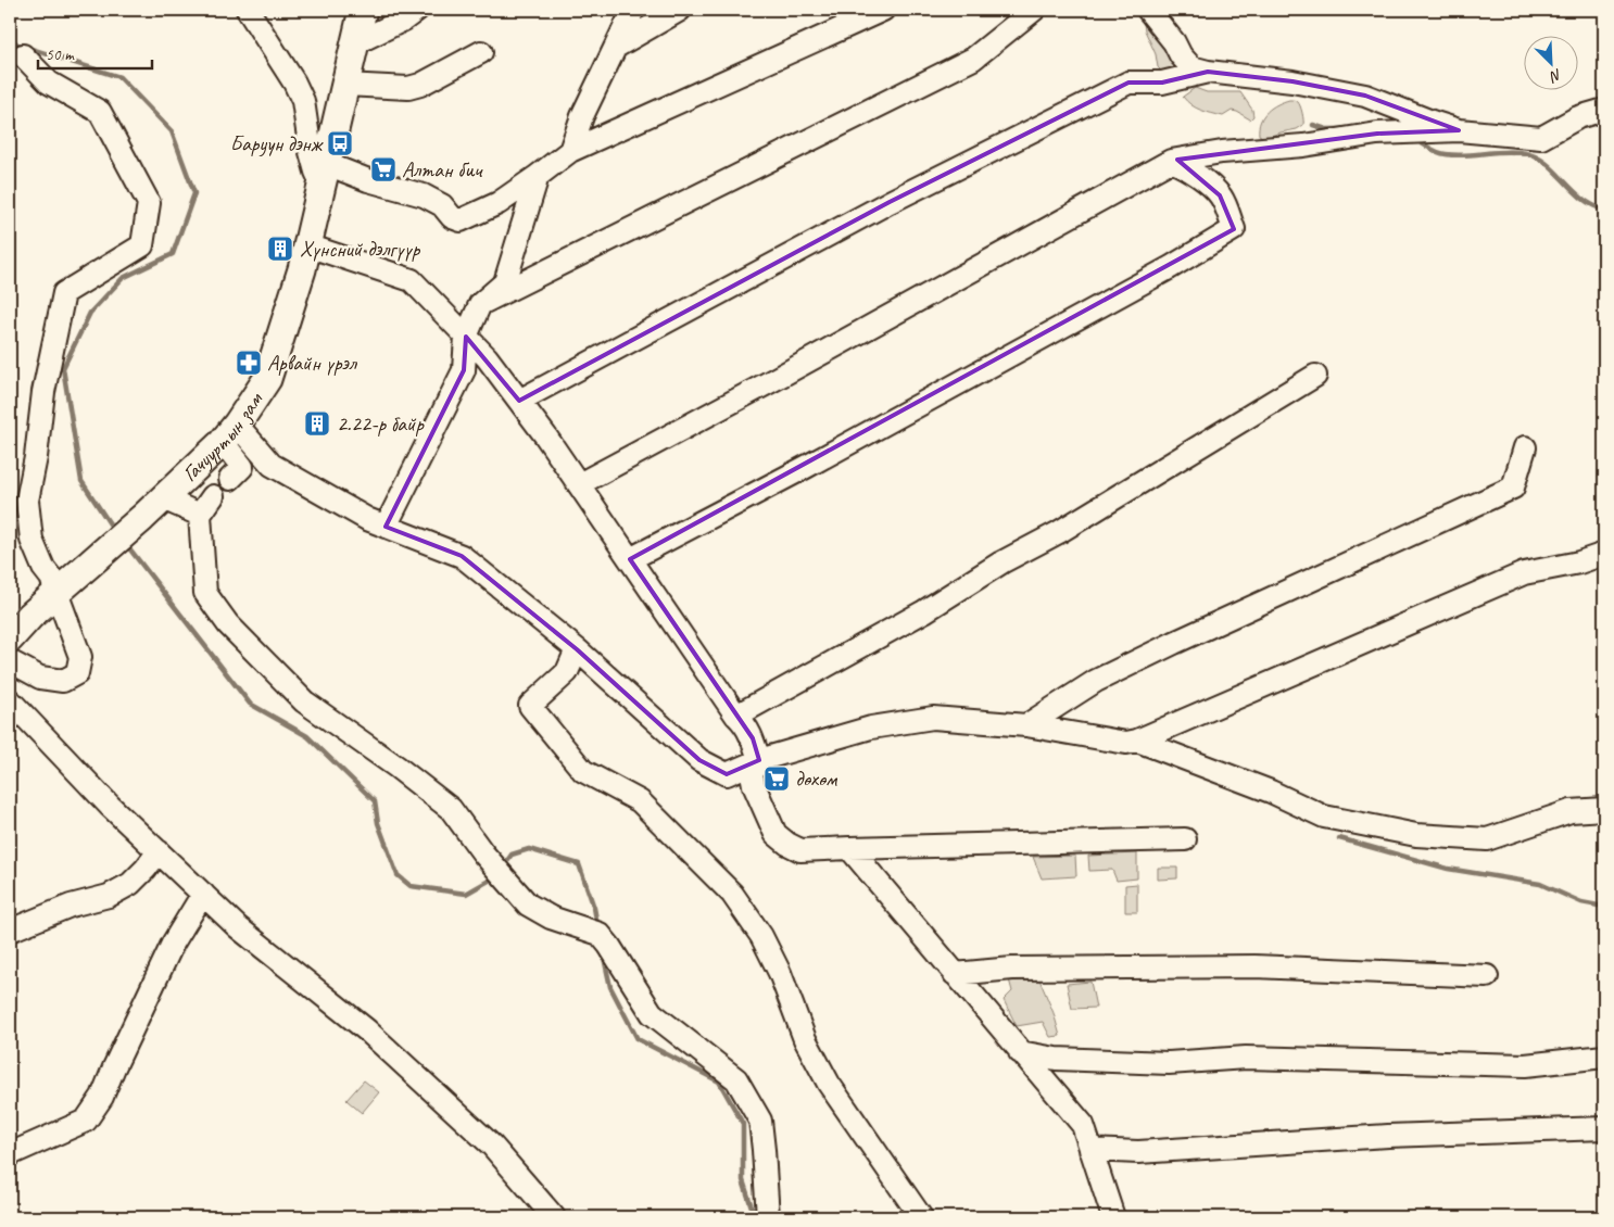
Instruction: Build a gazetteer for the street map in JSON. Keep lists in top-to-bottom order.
{
  "streets": {
    "main road": ["Гачууртын зам"]
  },
  "places": {
    "bus stop": ["Баруун дэнж"],
    "supermarket": ["Алтан бич", "дөхөм"],
    "building": ["Хүнсний дэлгүүр", "2.22-р байр"],
    "pharmacy": ["Арвайн үрэл"]
  },
  "scale_bar": "50 m",
  "north": "bottom right"
}
